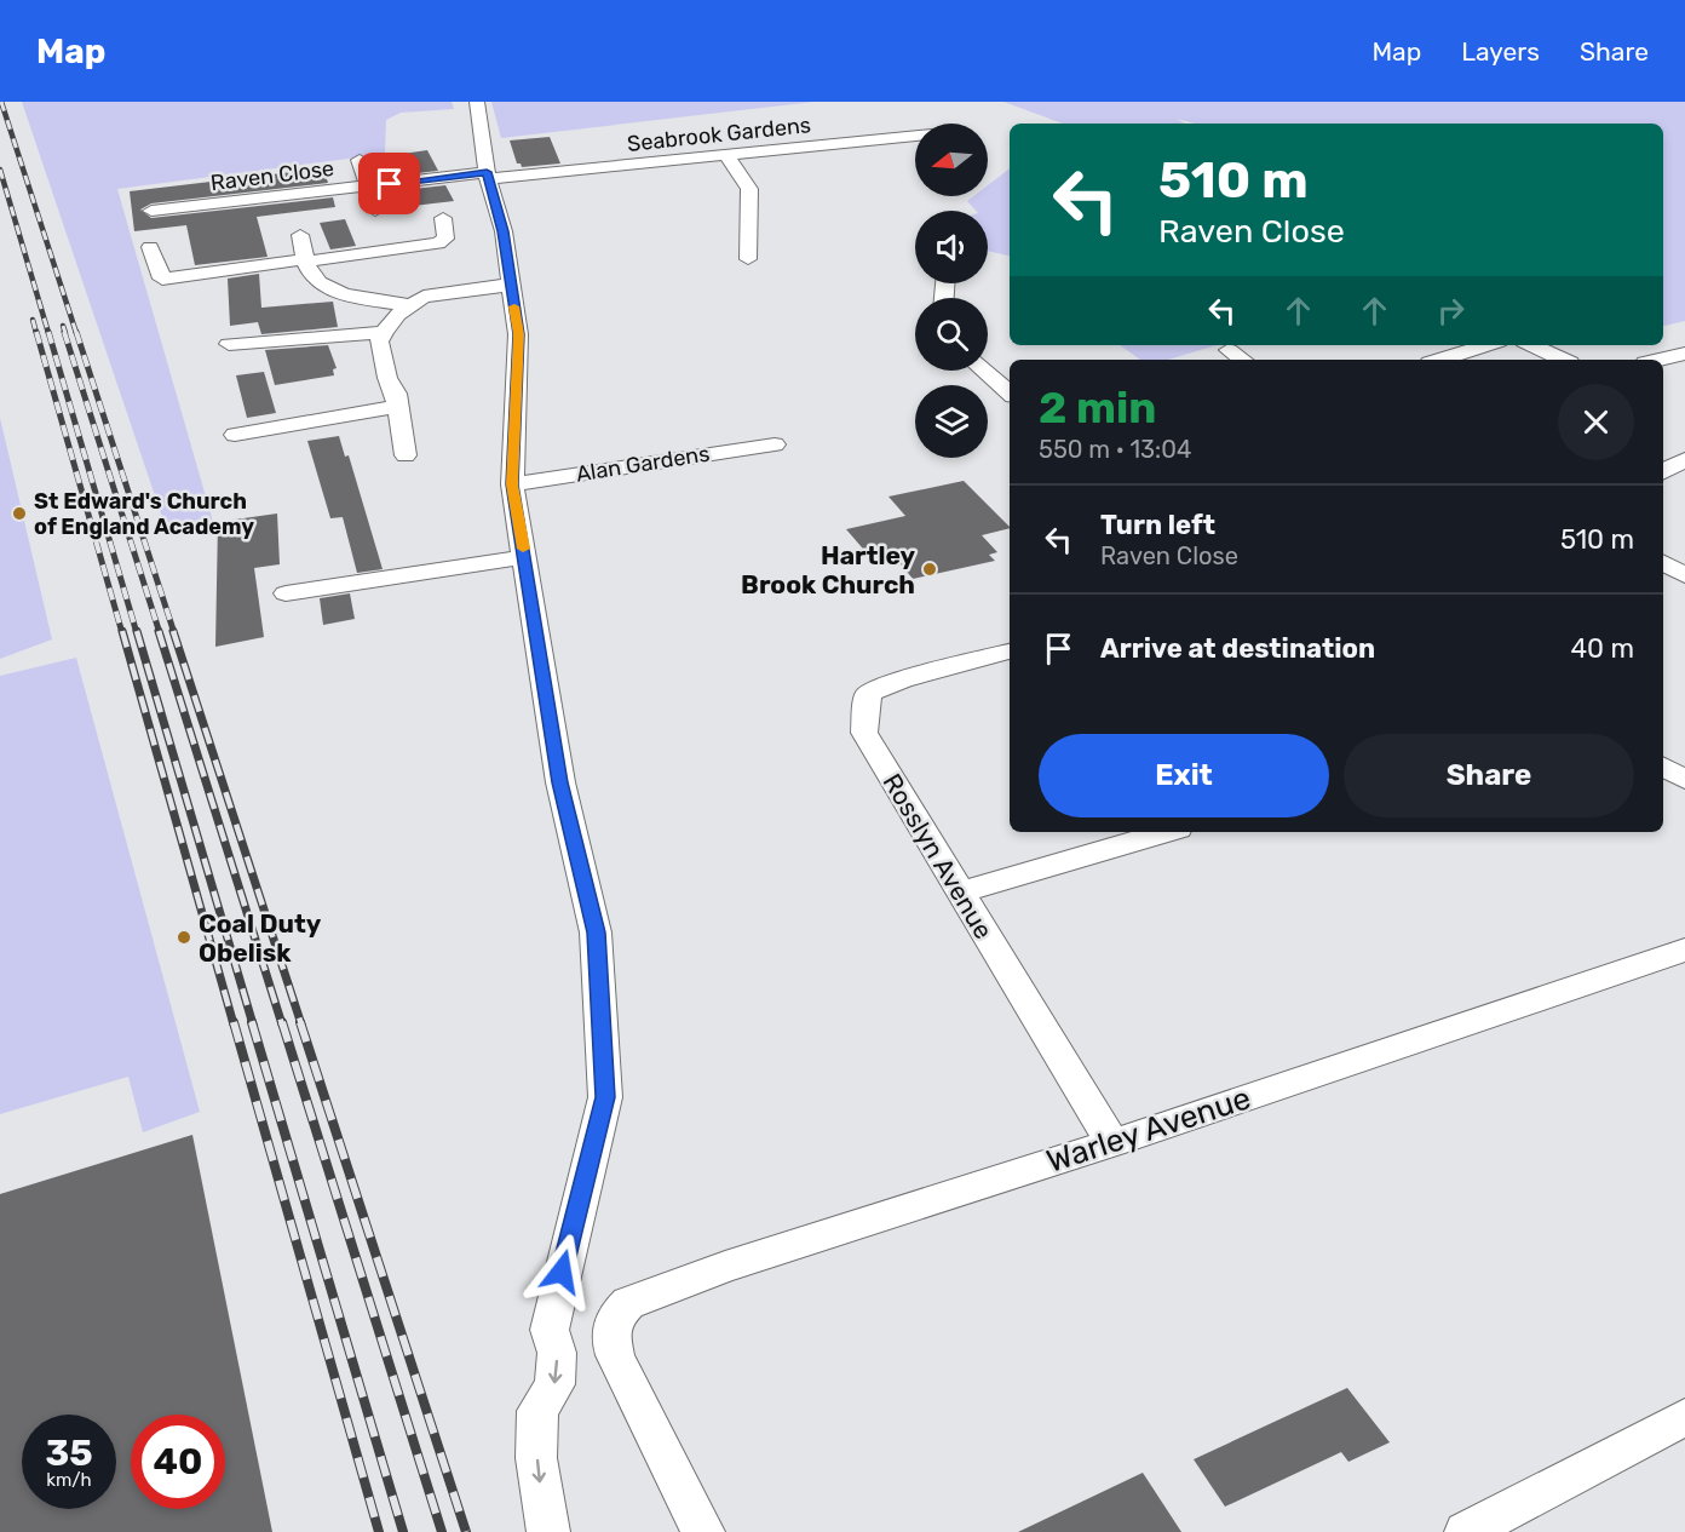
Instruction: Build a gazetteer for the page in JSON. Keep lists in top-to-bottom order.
{
  "streets": {
    "street": [
      "Seabrook Gardens",
      "Raven Close",
      "Alan Gardens",
      "Rosslyn Avenue",
      "Warley Avenue"
    ]
  },
  "crossings": [
    ["Seabrook Gardens", "Raven Close"],
    ["Rosslyn Avenue", "Warley Avenue"]
  ],
  "places": ["St Edward's Church of England Academy", "Hartley Brook Church", "Coal Duty Obelisk"],
  "north": "left",
  "page": {
    "header": "Map",
    "nav": ["Map", "Layers", "Share"],
    "turn": ["510 m", "Raven Close"],
    "heading": ["2 min", "550 m · 13:04"],
    "list": [
      {
        "name": "Turn left",
        "note": "Raven Close",
        "value": "510 m"
      },
      {
        "name": "Arrive at destination",
        "value": "40 m"
      }
    ],
    "buttons": ["Exit", "Share"],
    "speed": "35 km/h",
    "limit": "40"
  }
}
